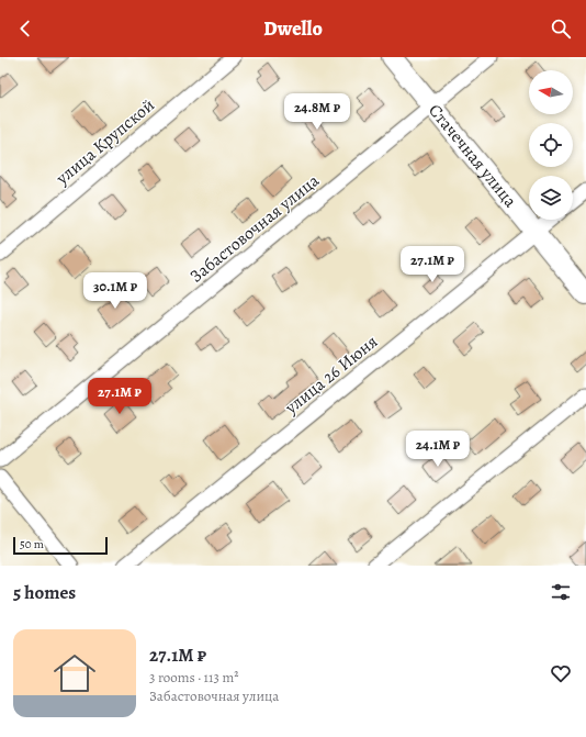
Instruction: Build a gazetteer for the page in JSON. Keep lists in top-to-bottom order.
{
  "streets": {
    "street": [
      "улица Крупской",
      "Стачечная улица",
      "Забастовочная улица",
      "улица 26 Июня"
    ]
  },
  "crossings": [
    ["Стачечная улица", "Забастовочная улица"],
    ["Стачечная улица", "улица 26 Июня"]
  ],
  "scale_bar": "50 m",
  "north": "left",
  "page": {
    "header": "Dwello",
    "price": [
      "24.8M ₽",
      "27.1M ₽",
      "30.1M ₽",
      "27.1M ₽",
      "24.1M ₽"
    ],
    "scale": "50 m",
    "heading": "5 homes",
    "list": [
      {
        "name": "27.1M ₽",
        "note": "3 rooms · 113 m² · Забастовочная улица"
      }
    ]
  }
}
